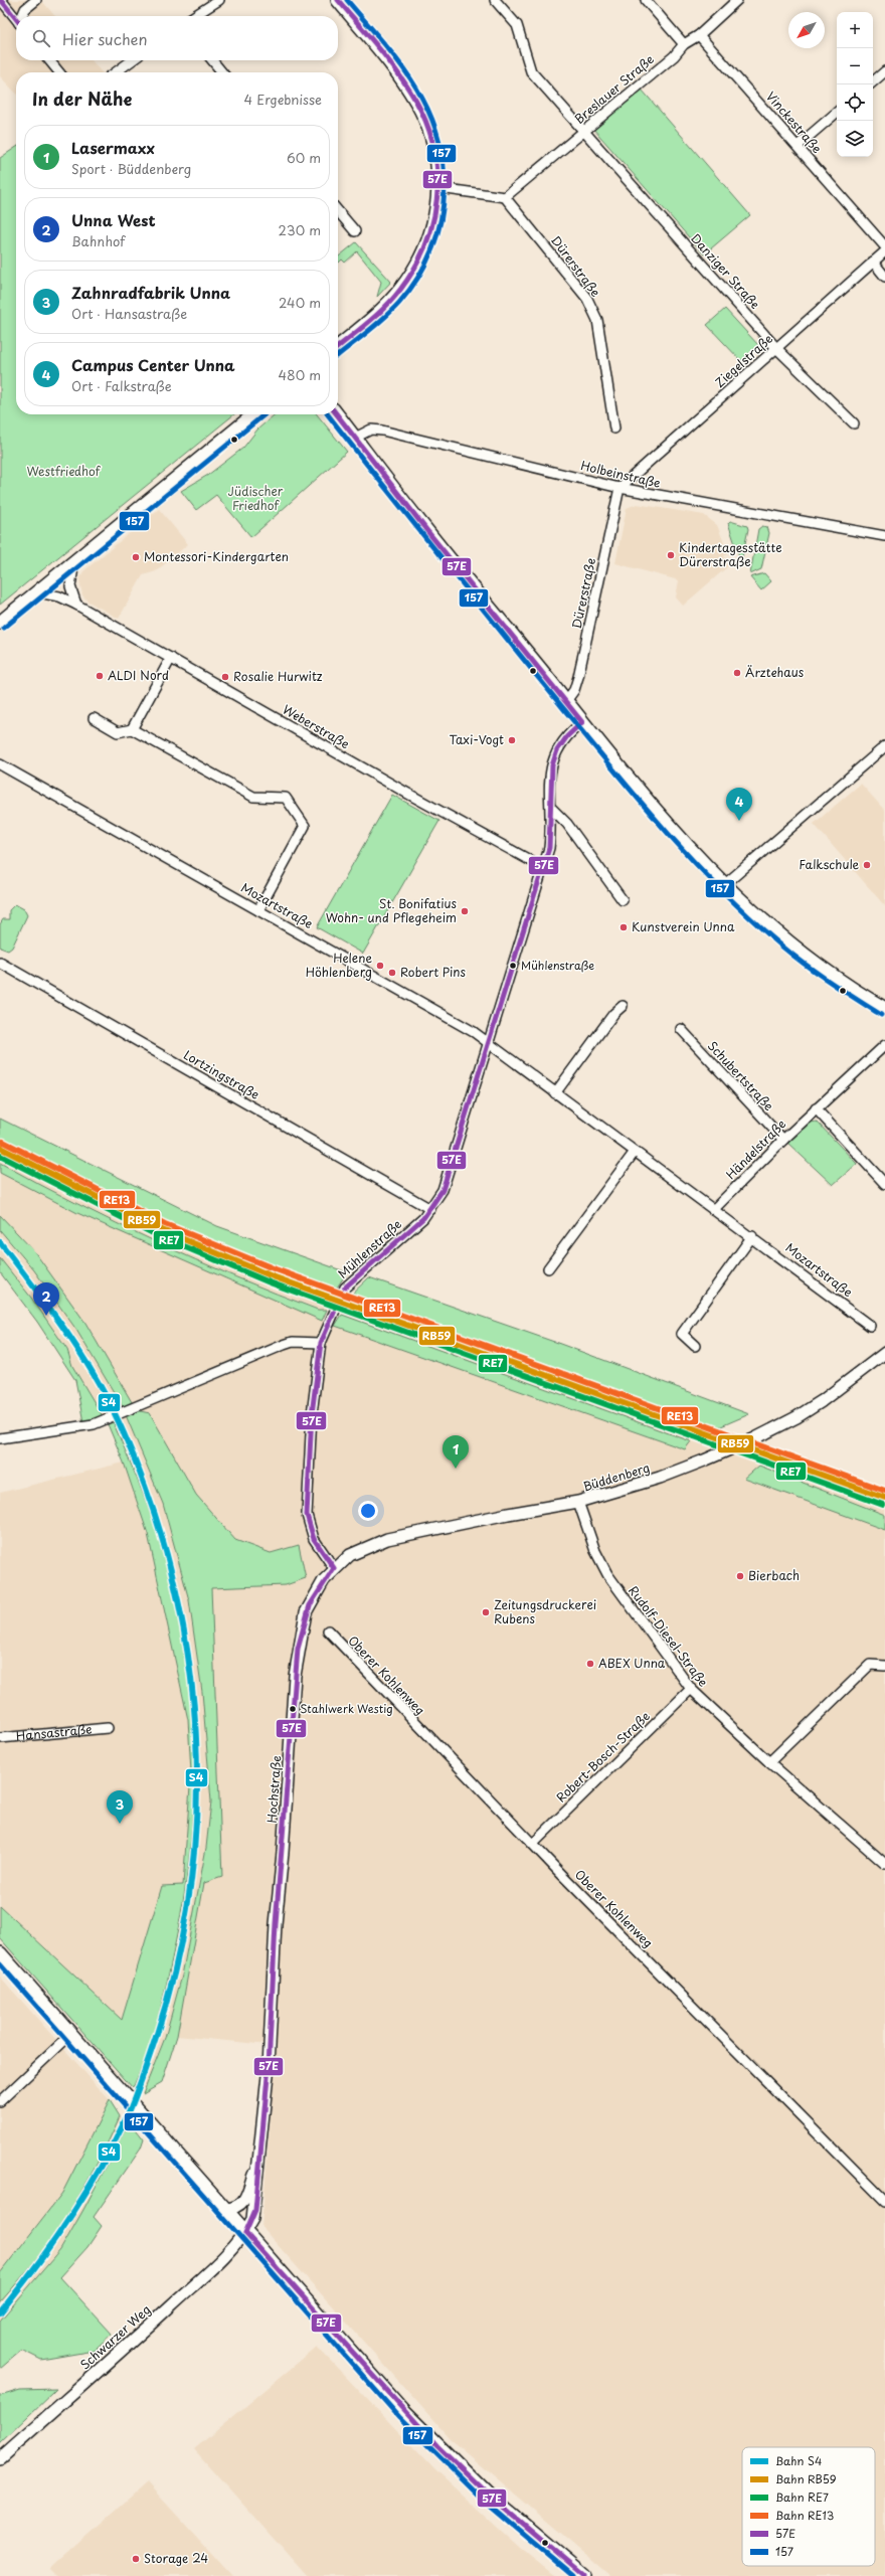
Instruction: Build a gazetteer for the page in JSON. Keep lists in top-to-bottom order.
{
  "streets": {
    "street": [
      "Breslauer Straße",
      "Vinckestraße",
      "Dürerstraße",
      "Danziger Straße",
      "Ziegelstraße",
      "Holbeinstraße",
      "Weberstraße",
      "Mozartstraße",
      "Lortzingstraße",
      "Schubertstraße",
      "Händelstraße",
      "Mühlenstraße",
      "Büddenberg",
      "Rudolf-Diesel-Straße",
      "Oberer Kohlenweg",
      "Hansastraße",
      "Robert-Bosch-Straße",
      "Hochstraße",
      "Schwarzer Weg"
    ]
  },
  "crossings": [
    ["Breslauer Straße", "Vinckestraße"],
    ["Breslauer Straße", "Dürerstraße"],
    ["Breslauer Straße", "Danziger Straße"],
    ["Dürerstraße", "Ziegelstraße"],
    ["Dürerstraße", "Holbeinstraße"],
    ["Danziger Straße", "Ziegelstraße"],
    ["Ziegelstraße", "Holbeinstraße"],
    ["Weberstraße", "Mühlenstraße"],
    ["Mozartstraße", "Händelstraße"],
    ["Mozartstraße", "Mühlenstraße"],
    ["Lortzingstraße", "Mühlenstraße"],
    ["Schubertstraße", "Händelstraße"],
    ["Büddenberg", "Rudolf-Diesel-Straße"],
    ["Büddenberg", "Hochstraße"],
    ["Rudolf-Diesel-Straße", "Robert-Bosch-Straße"],
    ["Oberer Kohlenweg", "Robert-Bosch-Straße"],
    ["Hochstraße", "Schwarzer Weg"]
  ],
  "parks": ["Westfriedhof", "Jüdischer Friedhof"],
  "places": [
    "Kindertagesstätte Dürerstraße",
    "Montessori-Kindergarten",
    "Ärztehaus",
    "ALDI Nord",
    "Rosalie Hurwitz",
    "Taxi-Vogt",
    "Falkschule",
    "St. Bonifatius Wohn- und Pflegeheim",
    "Kunstverein Unna",
    "Helene Höhlenberg",
    "Mühlenstraße",
    "Robert Pins",
    "Bierbach",
    "Zeitungsdruckerei Rubens",
    "ABEX Unna",
    "Stahlwerk Westig",
    "Storage 24"
  ],
  "lines": [
    "transit line 57E",
    "transit line 157",
    "rail line RE13",
    "rail line RB59",
    "rail line RE7",
    "rail line S4"
  ],
  "legend": [
    "Bahn S4",
    "Bahn RB59",
    "Bahn RE7",
    "Bahn RE13",
    "57E",
    "157"
  ],
  "north": "bottom left",
  "page": {
    "map_buttons": ["+", "−"],
    "search": "Hier suchen",
    "heading": ["In der Nähe", "4 Ergebnisse"],
    "list": [
      {
        "mark": "1",
        "name": "Lasermaxx",
        "note": "Sport · Büddenberg",
        "value": "60 m"
      },
      {
        "mark": "2",
        "name": "Unna West",
        "note": "Bahnhof",
        "value": "230 m"
      },
      {
        "mark": "3",
        "name": "Zahnradfabrik Unna",
        "note": "Ort · Hansastraße",
        "value": "240 m"
      },
      {
        "mark": "4",
        "name": "Campus Center Unna",
        "note": "Ort · Falkstraße",
        "value": "480 m"
      }
    ],
    "pins": [
      "4",
      "2",
      "1",
      "3"
    ]
  }
}
